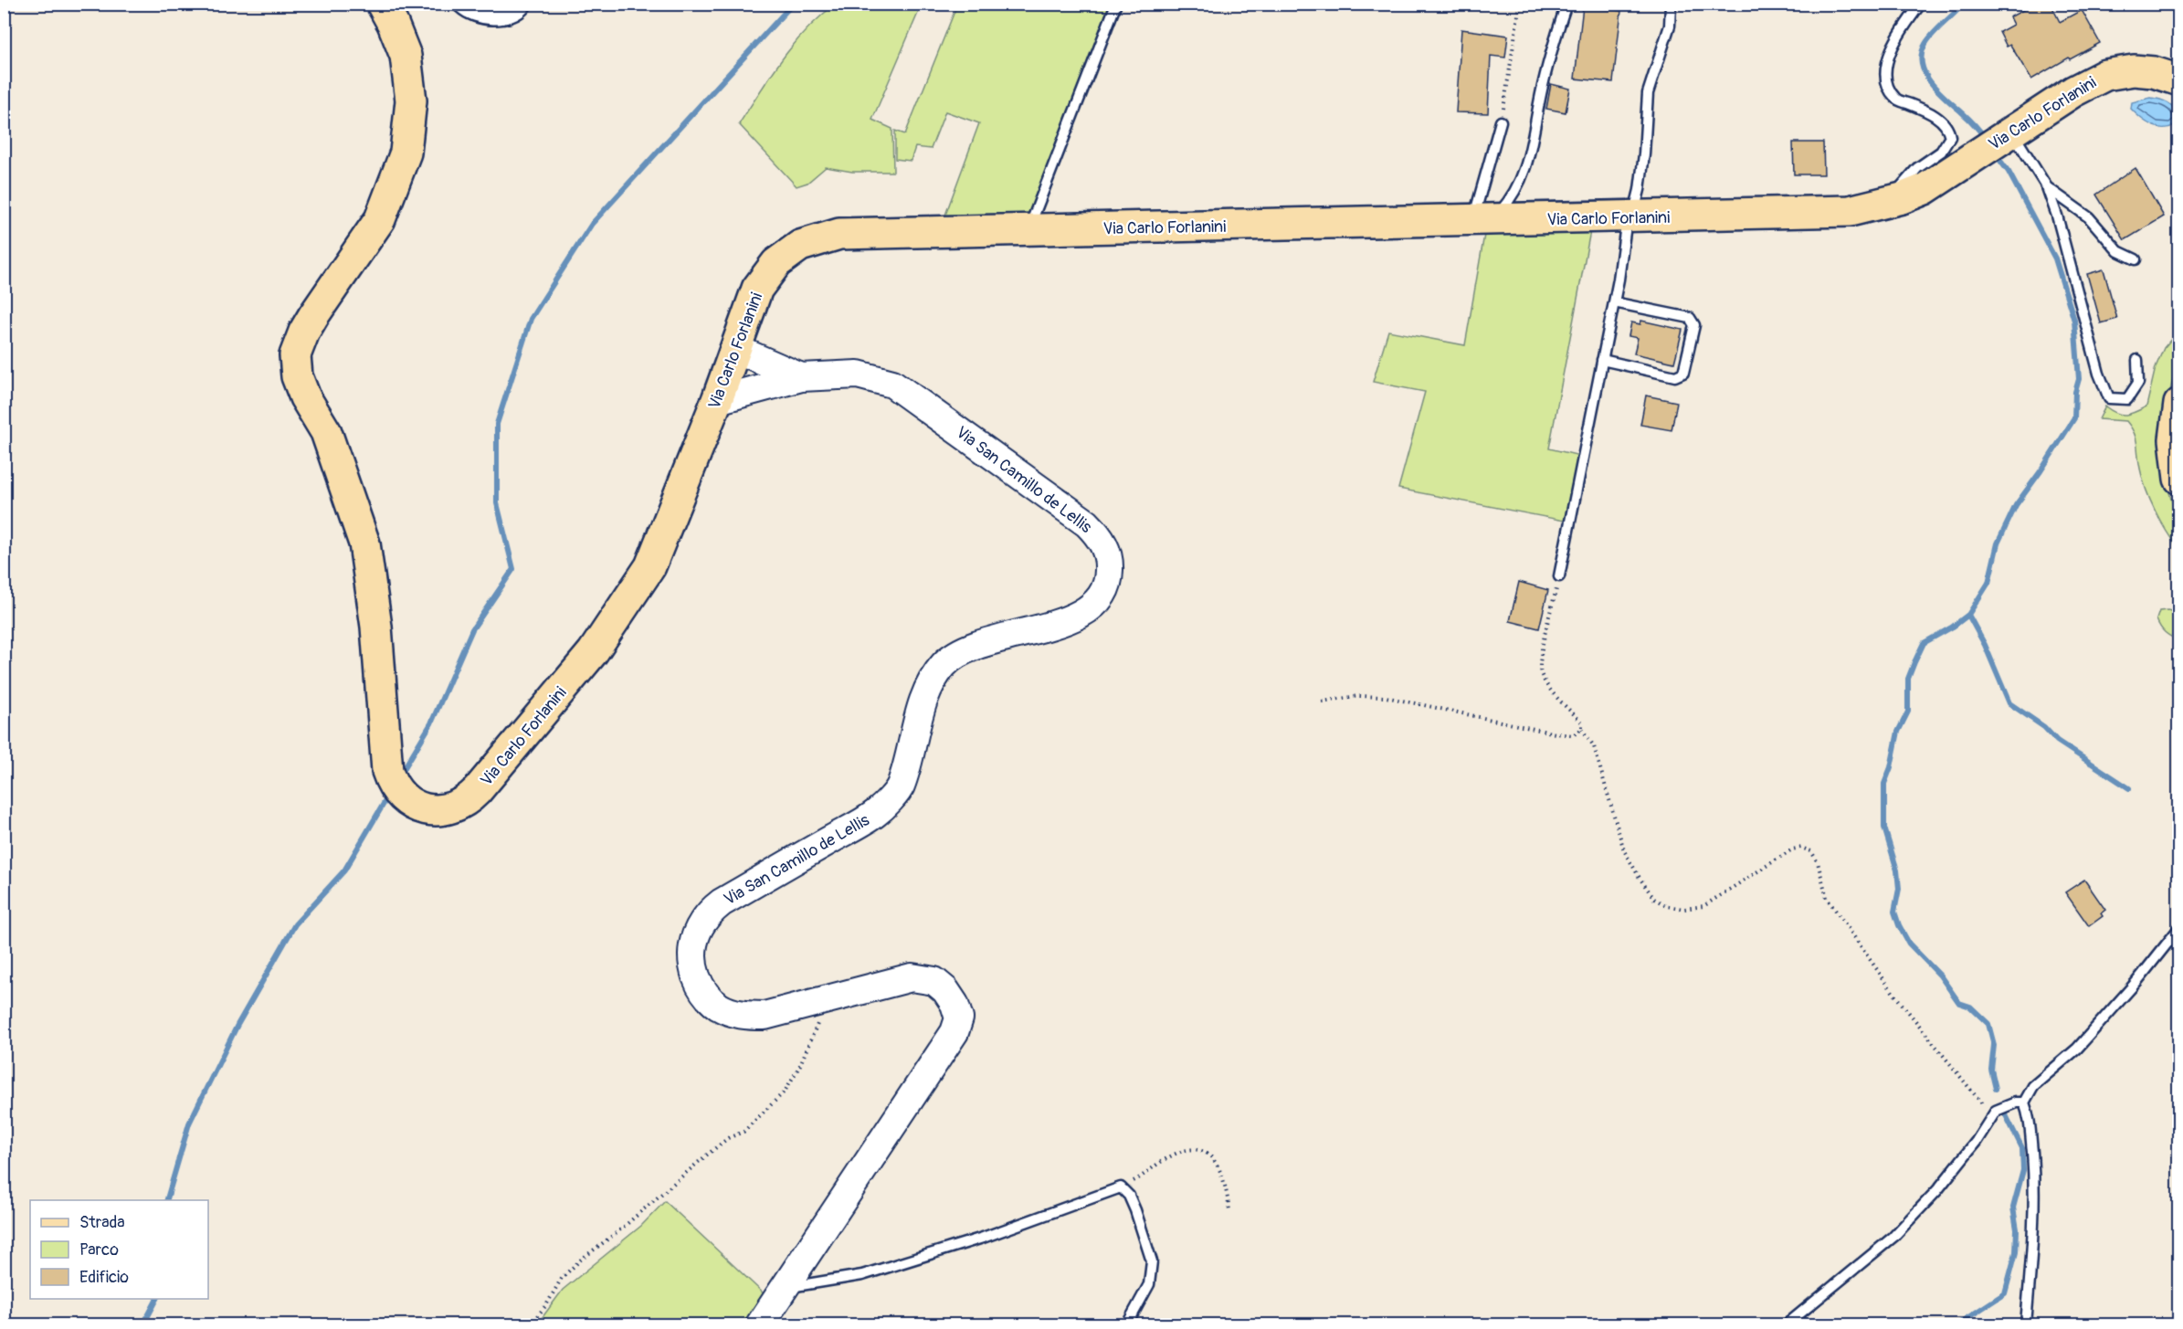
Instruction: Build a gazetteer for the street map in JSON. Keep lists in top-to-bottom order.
{
  "streets": {
    "main road": ["Via Carlo Forlanini", "Via San Camillo de Lellis"]
  },
  "crossings": [
    ["Via Carlo Forlanini", "Via San Camillo de Lellis"]
  ],
  "legend": ["Strada", "Parco", "Edificio"]
}
